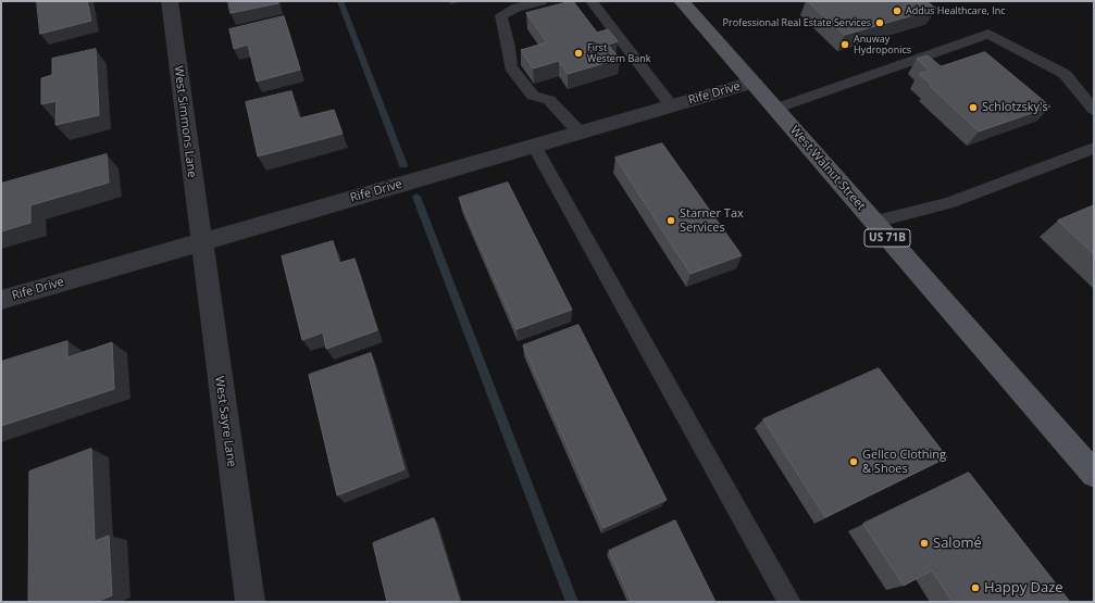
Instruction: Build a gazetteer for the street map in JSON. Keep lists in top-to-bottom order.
{
  "streets": {
    "main road": ["West Walnut Street", "US 71B"],
    "street": ["Rife Drive", "West Simmons Lane", "West Sayre Lane"]
  },
  "crossings": [
    ["Rife Drive", "West Simmons Lane"],
    ["Rife Drive", "West Walnut Street"],
    ["Rife Drive", "West Sayre Lane"],
    ["West Simmons Lane", "West Sayre Lane"]
  ],
  "places": [
    "Addus Healthcare, Inc",
    "Professional Real Estate Services",
    "Anuway Hydroponics",
    "First Western Bank",
    "Schlotzsky's",
    "Starner Tax Services",
    "Gellco Clothing & Shoes",
    "Salomé",
    "Happy Daze"
  ]
}
